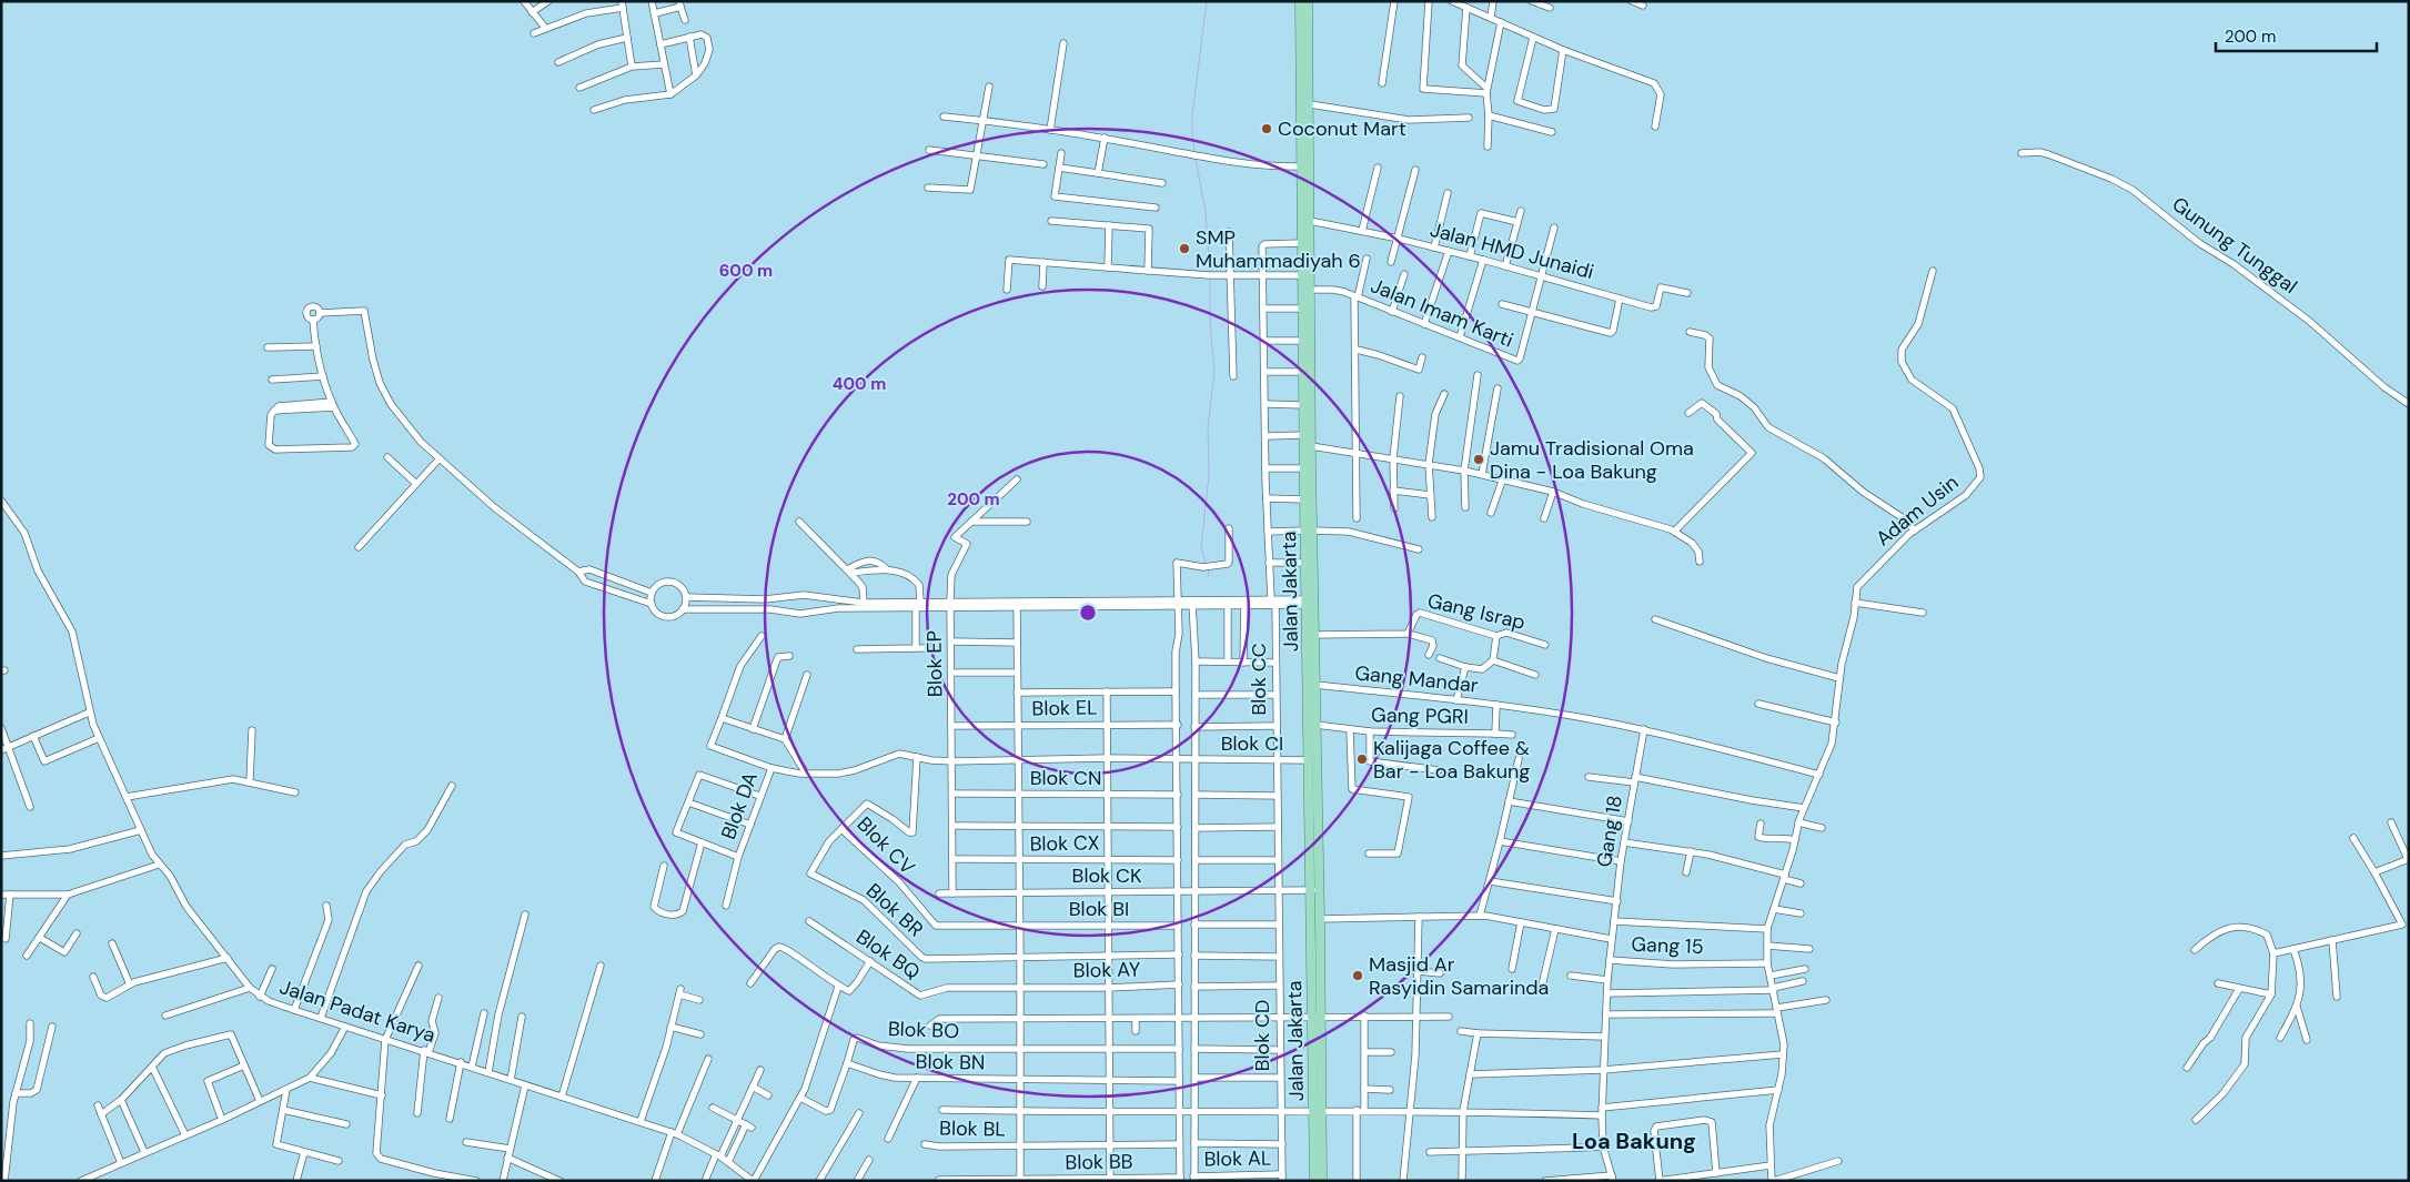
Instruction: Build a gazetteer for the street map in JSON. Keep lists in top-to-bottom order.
{
  "streets": {
    "main road": ["Jalan Jakarta"],
    "street": [
      "Gunung Tunggal",
      "Jalan HMD Junaidi",
      "Jalan Imam Karti",
      "Adam Usin",
      "Gang Israp",
      "Blok EP",
      "Blok CC",
      "Gang Mandar",
      "Blok EL",
      "Gang PGRI",
      "Blok CI",
      "Blok CN",
      "Blok DA",
      "Gang 18",
      "Blok CX",
      "Blok CV",
      "Blok CK",
      "Blok BI",
      "Blok BR",
      "Gang 15",
      "Blok BQ",
      "Blok AY",
      "Jalan Padat Karya",
      "Blok BO",
      "Blok CD",
      "Blok BN",
      "Blok BL",
      "Blok AL",
      "Blok BB"
    ]
  },
  "crossings": [
    ["Jalan HMD Junaidi", "Jalan Imam Karti"],
    ["Jalan HMD Junaidi", "Jalan Jakarta"],
    ["Jalan Imam Karti", "Jalan Jakarta"],
    ["Adam Usin", "Gang Mandar"],
    ["Adam Usin", "Gang 15"],
    ["Jalan Jakarta", "Gang Israp"],
    ["Jalan Jakarta", "Blok CC"],
    ["Jalan Jakarta", "Gang Mandar"],
    ["Jalan Jakarta", "Gang PGRI"],
    ["Jalan Jakarta", "Blok CI"],
    ["Blok EP", "Blok EL"],
    ["Blok EP", "Blok CN"],
    ["Blok EP", "Blok DA"],
    ["Blok EP", "Blok CX"],
    ["Blok EP", "Blok CK"],
    ["Blok CC", "Blok CI"],
    ["Blok CC", "Blok CD"],
    ["Gang Mandar", "Gang PGRI"],
    ["Gang Mandar", "Gang 18"],
    ["Blok CI", "Blok DA"],
    ["Blok CI", "Blok CD"],
    ["Blok DA", "Blok CV"],
    ["Gang 18", "Gang 15"],
    ["Blok CV", "Blok BI"],
    ["Blok CV", "Blok BR"],
    ["Blok BQ", "Blok AY"],
    ["Blok BO", "Blok BN"],
    ["Blok CD", "Blok AL"]
  ],
  "districts": ["Loa Bakung"],
  "places": [
    "Coconut Mart",
    "SMP Muhammadiyah 6",
    "Jamu Tradisional Oma Dina - Loa Bakung",
    "Kalijaga Coffee & Bar - Loa Bakung",
    "Masjid Ar Rasyidin Samarinda"
  ],
  "scale_bar": "200 m",
  "rings": ["600 m", "400 m", "200 m"]
}
